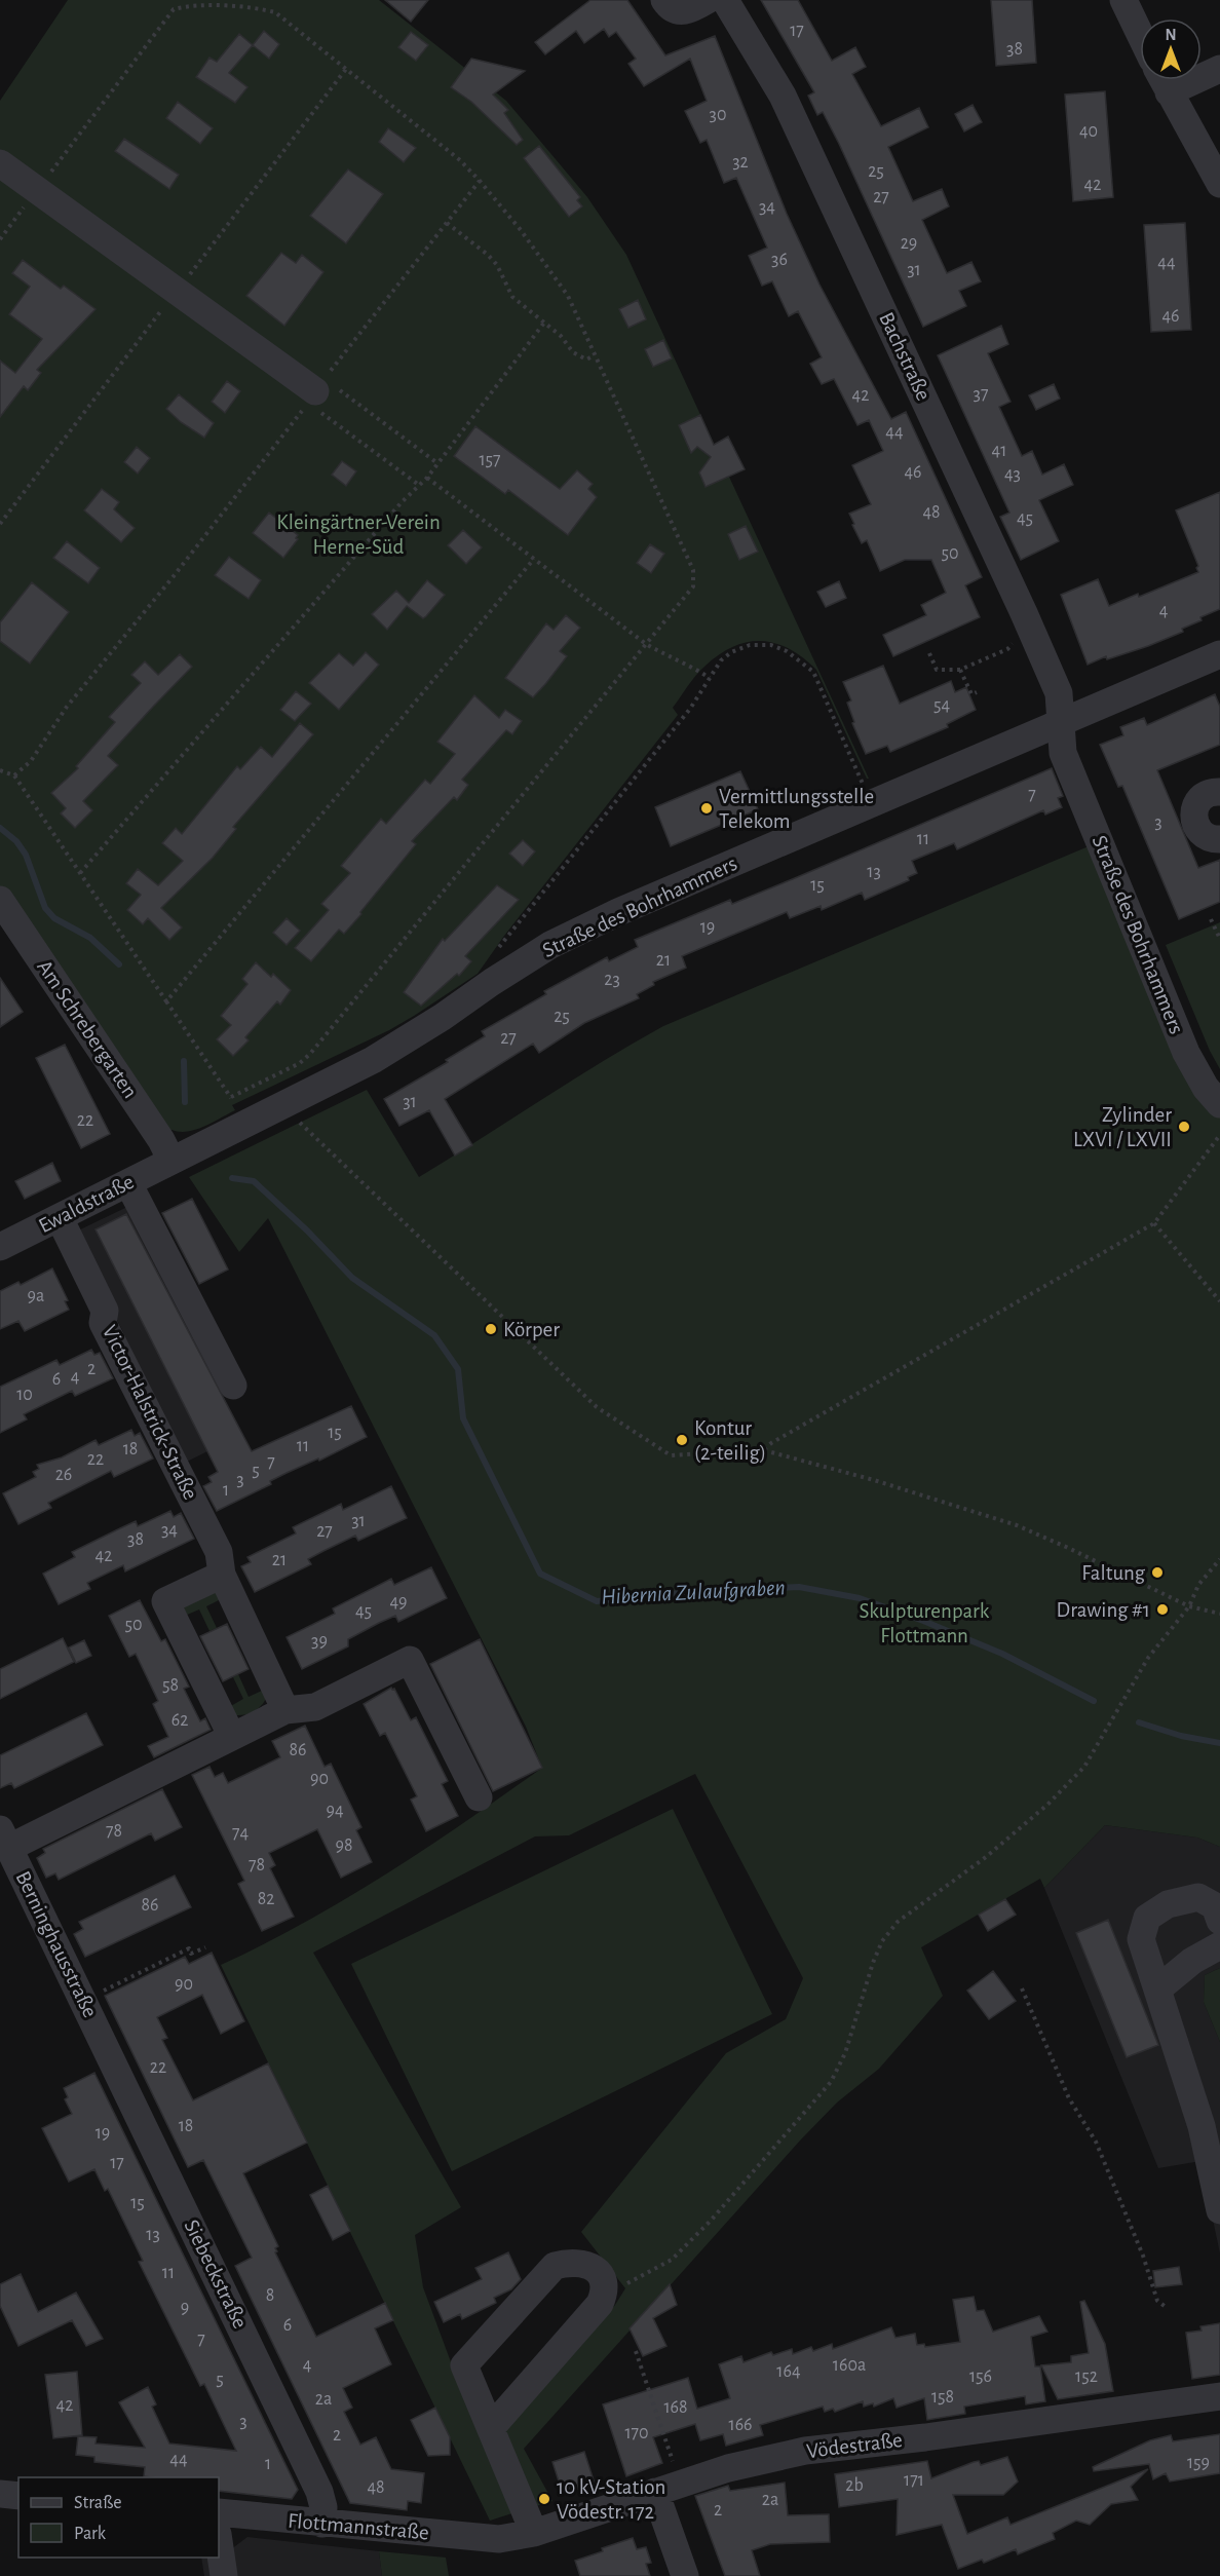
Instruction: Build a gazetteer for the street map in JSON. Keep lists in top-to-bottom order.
{
  "streets": {
    "street": [
      "Bachstraße",
      "Straße des Bohrhammers",
      "Am Schrebergarten",
      "Ewaldstraße",
      "Victor-Halstrick-Straße",
      "Berninghausstraße",
      "Siebeckstraße",
      "Vödestraße",
      "Flottmannstraße"
    ]
  },
  "crossings": [
    ["Bachstraße", "Straße des Bohrhammers"],
    ["Straße des Bohrhammers", "Am Schrebergarten"],
    ["Straße des Bohrhammers", "Ewaldstraße"],
    ["Am Schrebergarten", "Ewaldstraße"],
    ["Ewaldstraße", "Victor-Halstrick-Straße"],
    ["Berninghausstraße", "Siebeckstraße"],
    ["Siebeckstraße", "Flottmannstraße"],
    ["Vödestraße", "Flottmannstraße"]
  ],
  "water": ["Hibernia Zulaufgraben"],
  "parks": ["Kleingärtner-Verein Herne-Süd", "Skulpturenpark Flottmann"],
  "places": [
    "Vermittlungsstelle Telekom",
    "Zylinder LXVI / LXVII",
    "Körper",
    "Kontur (2-teilig)",
    "Faltung",
    "Drawing #1",
    "10 kV-Station Vödestr. 172"
  ],
  "house_numbers": [
    "17",
    "38",
    "30",
    "40",
    "32",
    "25",
    "42",
    "27",
    "34",
    "29",
    "36",
    "44",
    "31",
    "46",
    "37",
    "42",
    "44",
    "41",
    "157",
    "46",
    "43",
    "48",
    "45",
    "50",
    "4",
    "54",
    "7",
    "3",
    "11",
    "13",
    "15",
    "19",
    "21",
    "23",
    "25",
    "27",
    "31",
    "22",
    "9a",
    "2",
    "4",
    "6",
    "10",
    "15",
    "11",
    "18",
    "22",
    "7",
    "5",
    "26",
    "3",
    "1",
    "31",
    "34",
    "27",
    "38",
    "42",
    "21",
    "49",
    "45",
    "50",
    "39",
    "58",
    "62",
    "86",
    "90",
    "94",
    "78",
    "74",
    "98",
    "78",
    "82",
    "86",
    "90",
    "22",
    "18",
    "19",
    "17",
    "15",
    "13",
    "11",
    "8",
    "9",
    "6",
    "7",
    "4",
    "160a",
    "164",
    "156",
    "152",
    "5",
    "158",
    "2a",
    "42",
    "168",
    "3",
    "166",
    "170",
    "2",
    "44",
    "159",
    "1",
    "171",
    "2b",
    "48",
    "2a",
    "2"
  ],
  "legend": ["Straße", "Park"],
  "north": "top"
}
